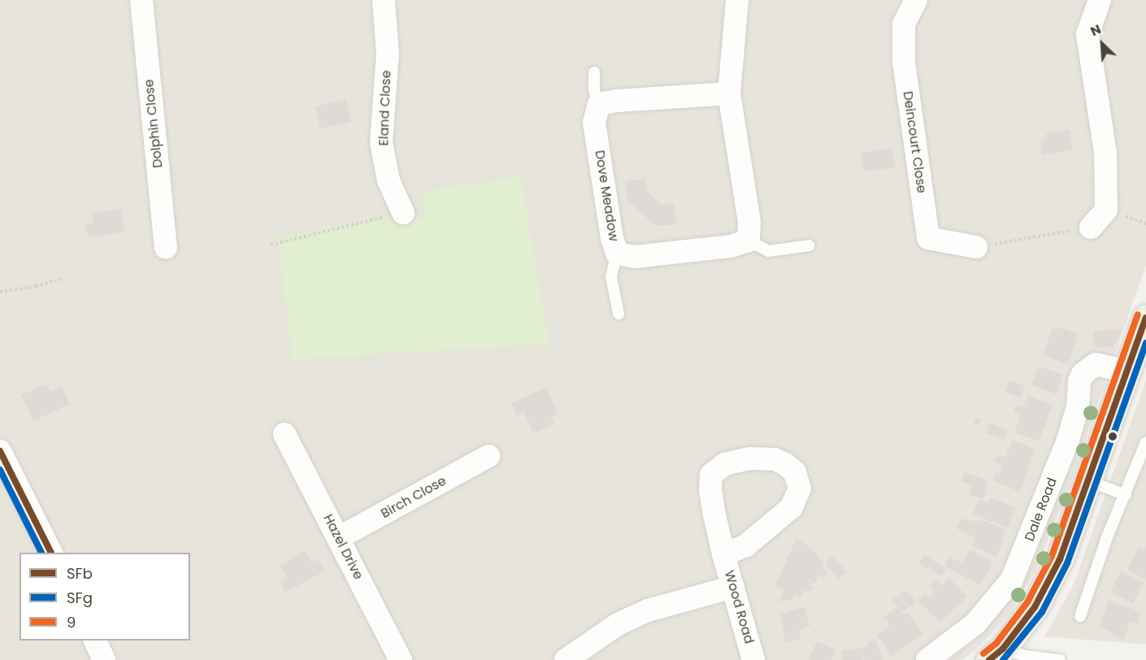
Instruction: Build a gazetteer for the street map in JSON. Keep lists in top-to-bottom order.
{
  "streets": {
    "street": [
      "Eland Close",
      "Dolphin Close",
      "Deincourt Close",
      "Dove Meadow",
      "Birch Close",
      "Dale Road",
      "Hazel Drive",
      "Wood Road"
    ]
  },
  "crossings": [
    ["Birch Close", "Hazel Drive"]
  ],
  "lines": ["transit line 9", "transit line SFb", "transit line SFg"],
  "legend": ["SFb", "SFg", "9"],
  "north": "top left"
}
